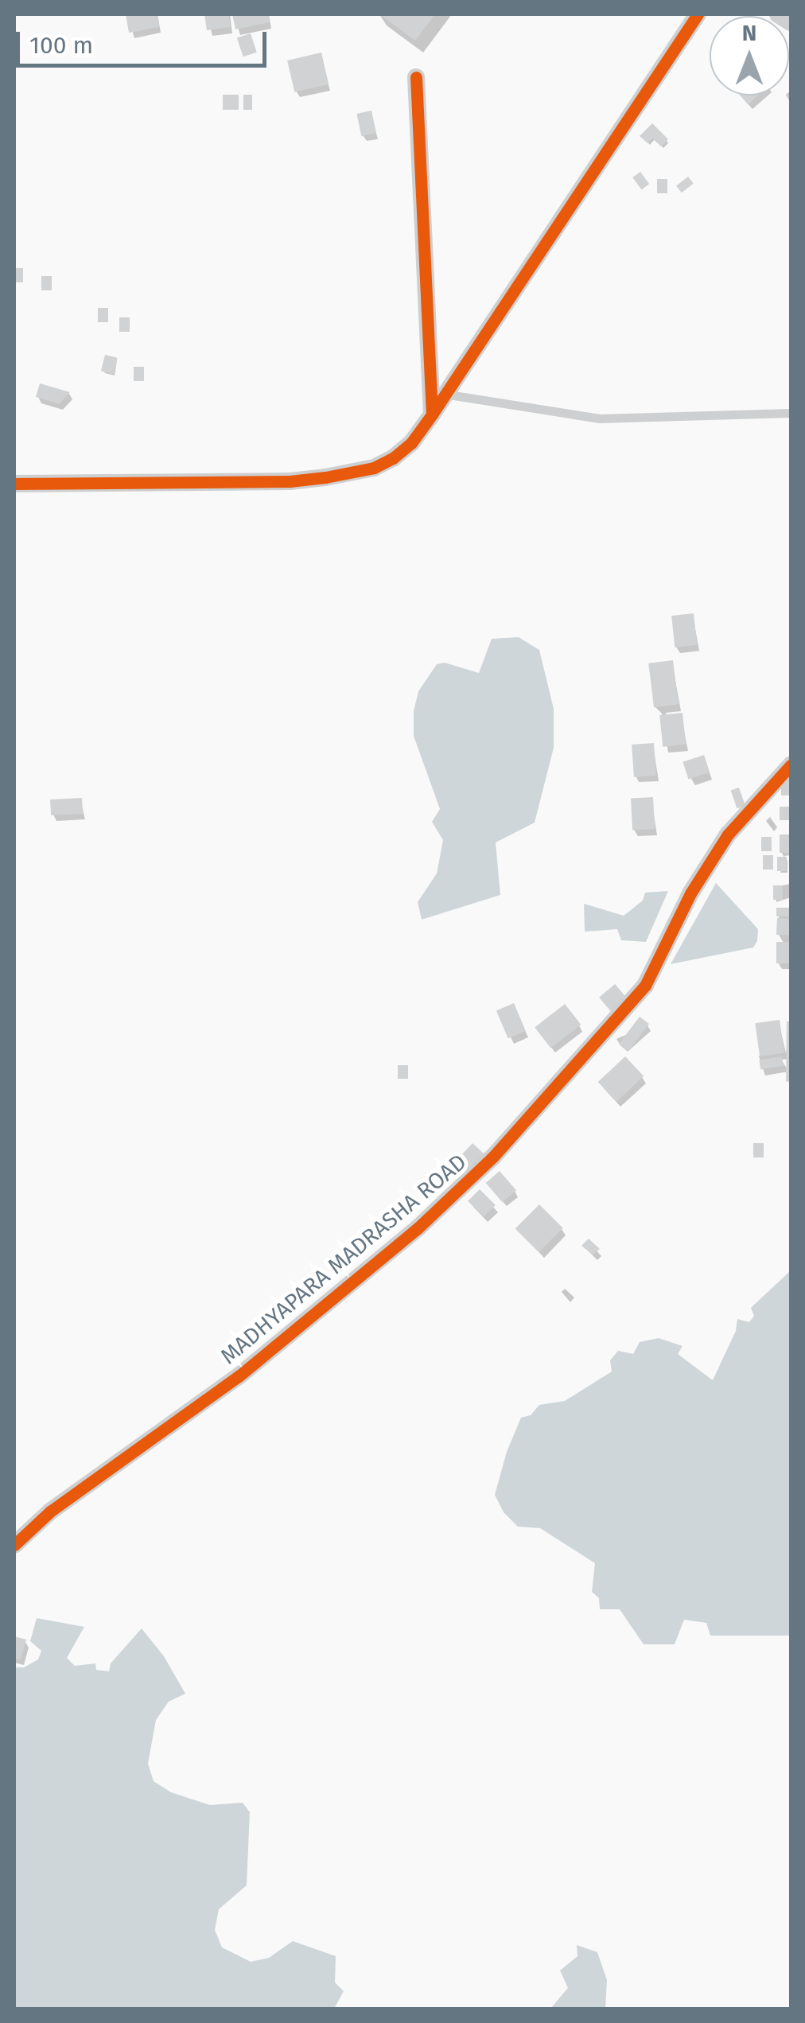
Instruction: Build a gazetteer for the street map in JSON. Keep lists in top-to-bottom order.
{
  "streets": {
    "street": ["MADHYAPARA MADRASHA ROAD"]
  },
  "scale_bar": "100 m",
  "north": "top"
}
